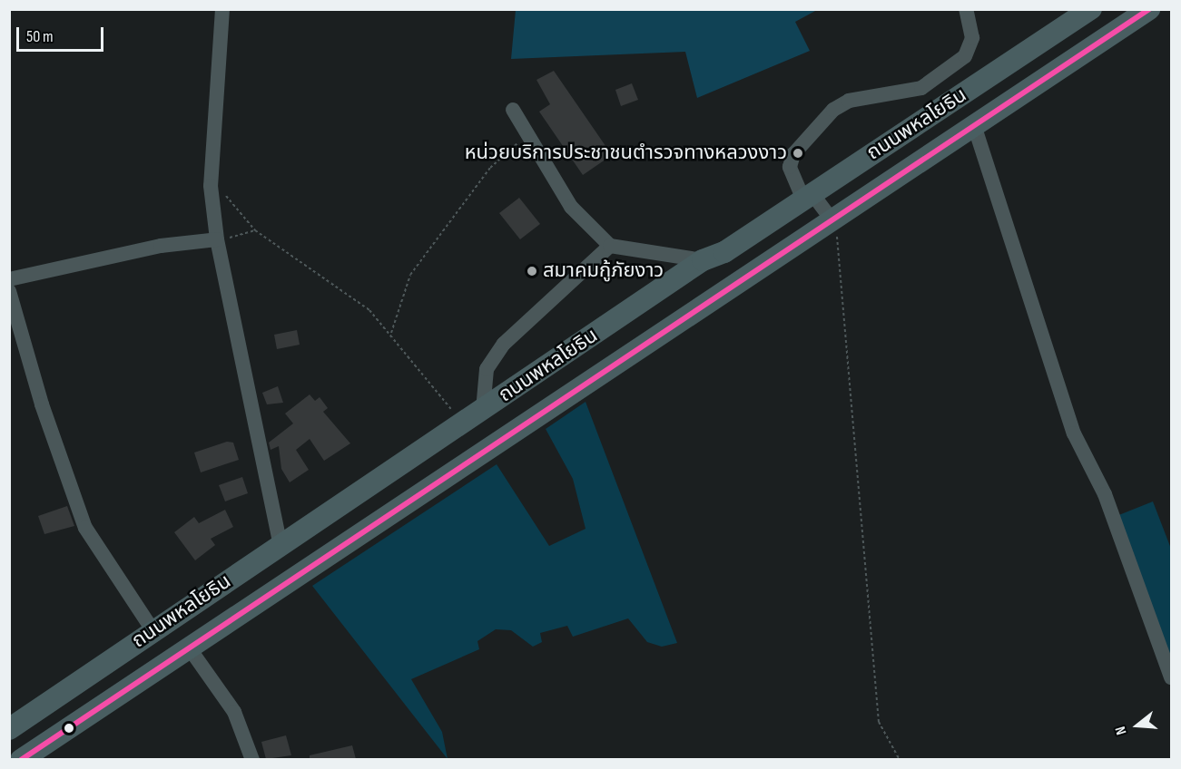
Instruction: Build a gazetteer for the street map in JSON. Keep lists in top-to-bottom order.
{
  "streets": {
    "highway": ["ถนนพหลโยธิน"]
  },
  "places": ["หน่วยบริการประชาชนตำรวจทางหลวงงาว", "สมาคมกู้ภัยงาว"],
  "scale_bar": "50 m",
  "north": "left"
}
